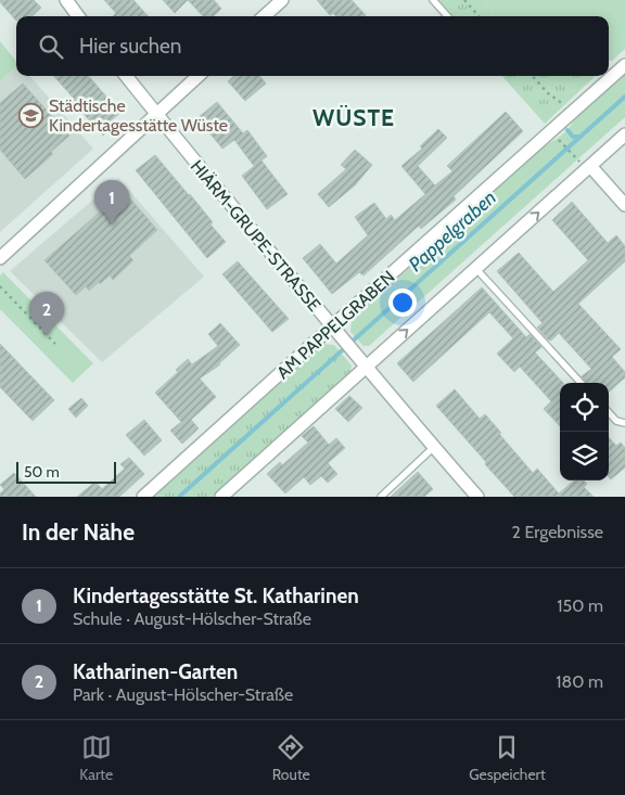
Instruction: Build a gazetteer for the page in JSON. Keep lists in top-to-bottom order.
{
  "streets": {
    "street": ["HIÄRM-GRUPE-STRASSE", "AM PAPPELGRABEN"]
  },
  "crossings": [
    ["HIÄRM-GRUPE-STRASSE", "AM PAPPELGRABEN"]
  ],
  "districts": ["WÜSTE"],
  "water": ["Pappelgraben"],
  "places": {
    "school or university": ["Städtische Kindertagesstätte Wüste"]
  },
  "scale_bar": "50 m",
  "page": {
    "search": "Hier suchen",
    "pins": ["1", "2"],
    "scale": "50 m",
    "heading": ["In der Nähe", "2 Ergebnisse"],
    "list": [
      {
        "mark": "1",
        "name": "Kindertagesstätte St. Katharinen",
        "note": "Schule · August-Hölscher-Straße",
        "value": "150 m"
      },
      {
        "mark": "2",
        "name": "Katharinen-Garten",
        "note": "Park · August-Hölscher-Straße",
        "value": "180 m"
      }
    ],
    "nav": ["Karte", "Route", "Gespeichert"]
  }
}
